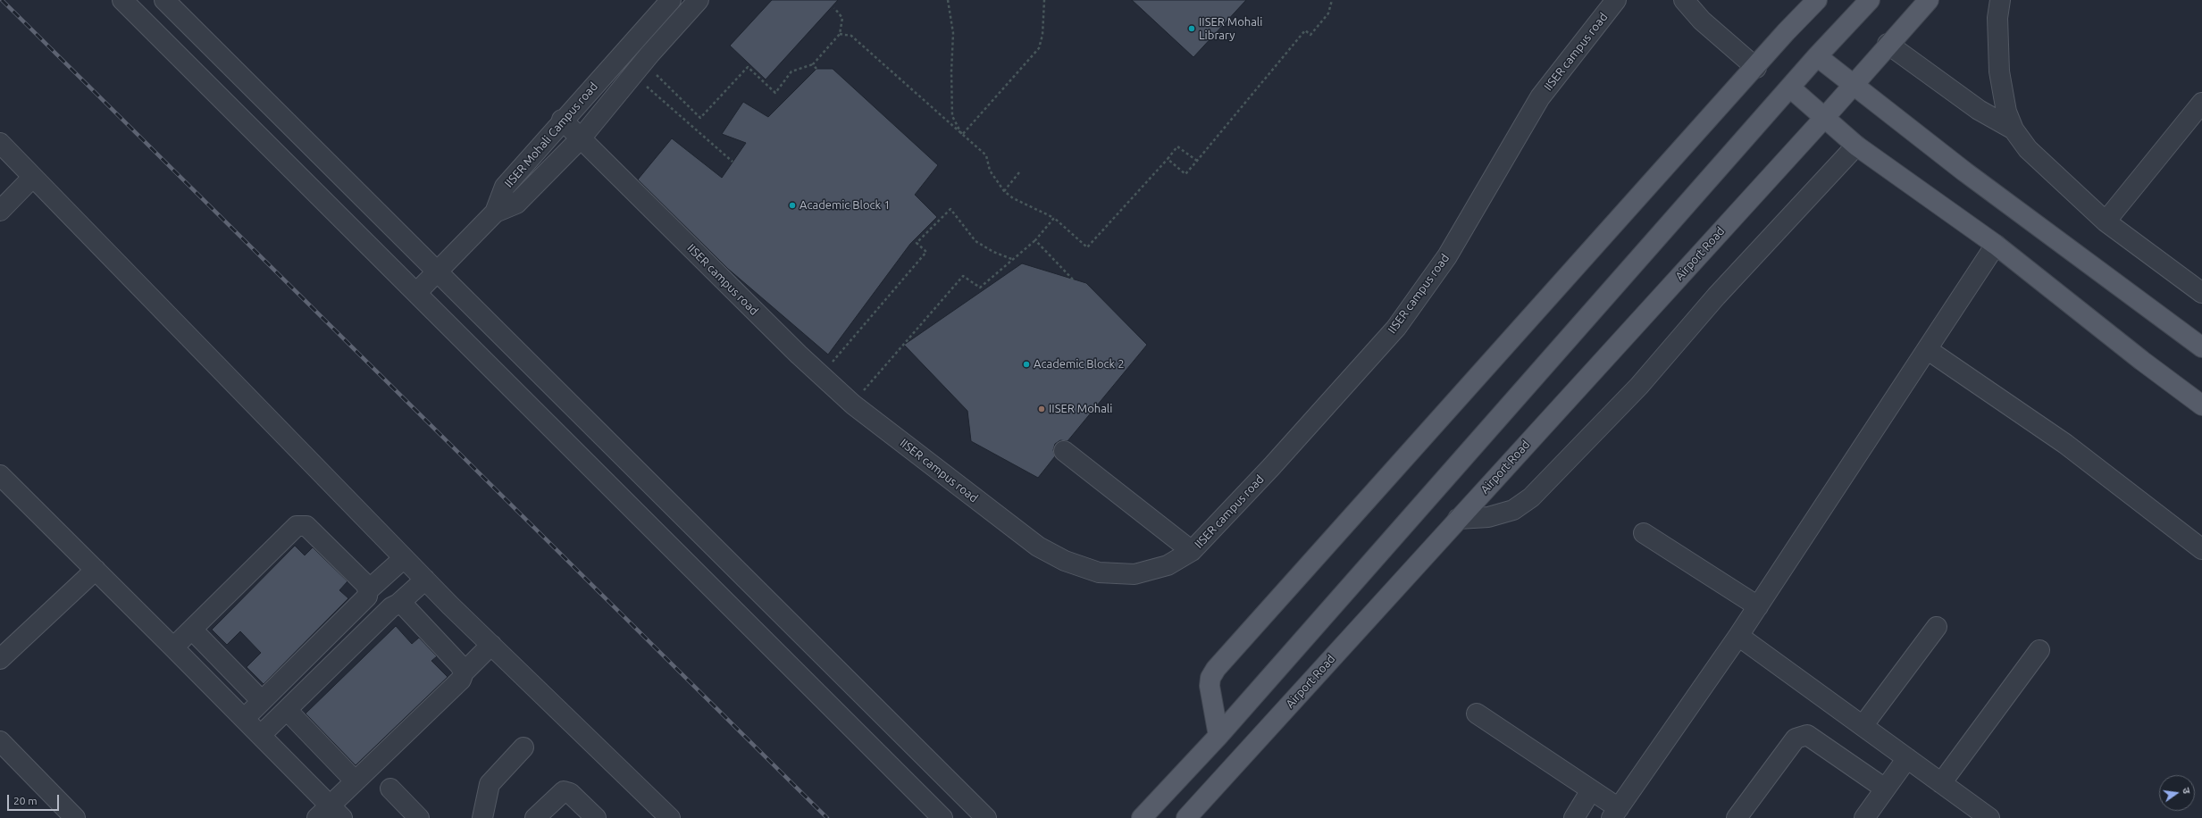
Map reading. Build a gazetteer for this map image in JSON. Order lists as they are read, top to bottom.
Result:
{
  "streets": {
    "main road": ["Airport Road"],
    "street": ["IISER campus road", "IISER Mohali Campus road"]
  },
  "crossings": [
    ["IISER campus road", "IISER Mohali Campus road"]
  ],
  "places": [
    "IISER Mohali Library",
    "Academic Block 1",
    "Academic Block 2",
    "IISER Mohali"
  ],
  "scale_bar": "20 m",
  "north": "right"
}
